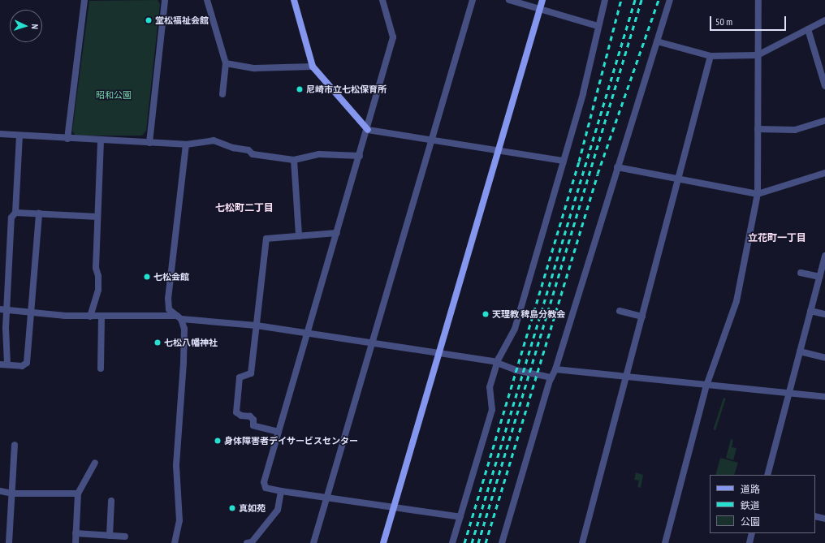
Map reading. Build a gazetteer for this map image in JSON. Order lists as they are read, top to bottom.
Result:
{
  "districts": ["七松町二丁目", "立花町一丁目"],
  "parks": ["昭和公園"],
  "places": [
    "堂松福祉会館",
    "尼崎市立七松保育所",
    "七松会館",
    "天理教 稗島分教会",
    "七松八幡神社",
    "身体障害者デイサービスセンター",
    "真如苑"
  ],
  "legend": ["道路", "鉄道", "公園"],
  "scale_bar": "50 m",
  "north": "right"
}
